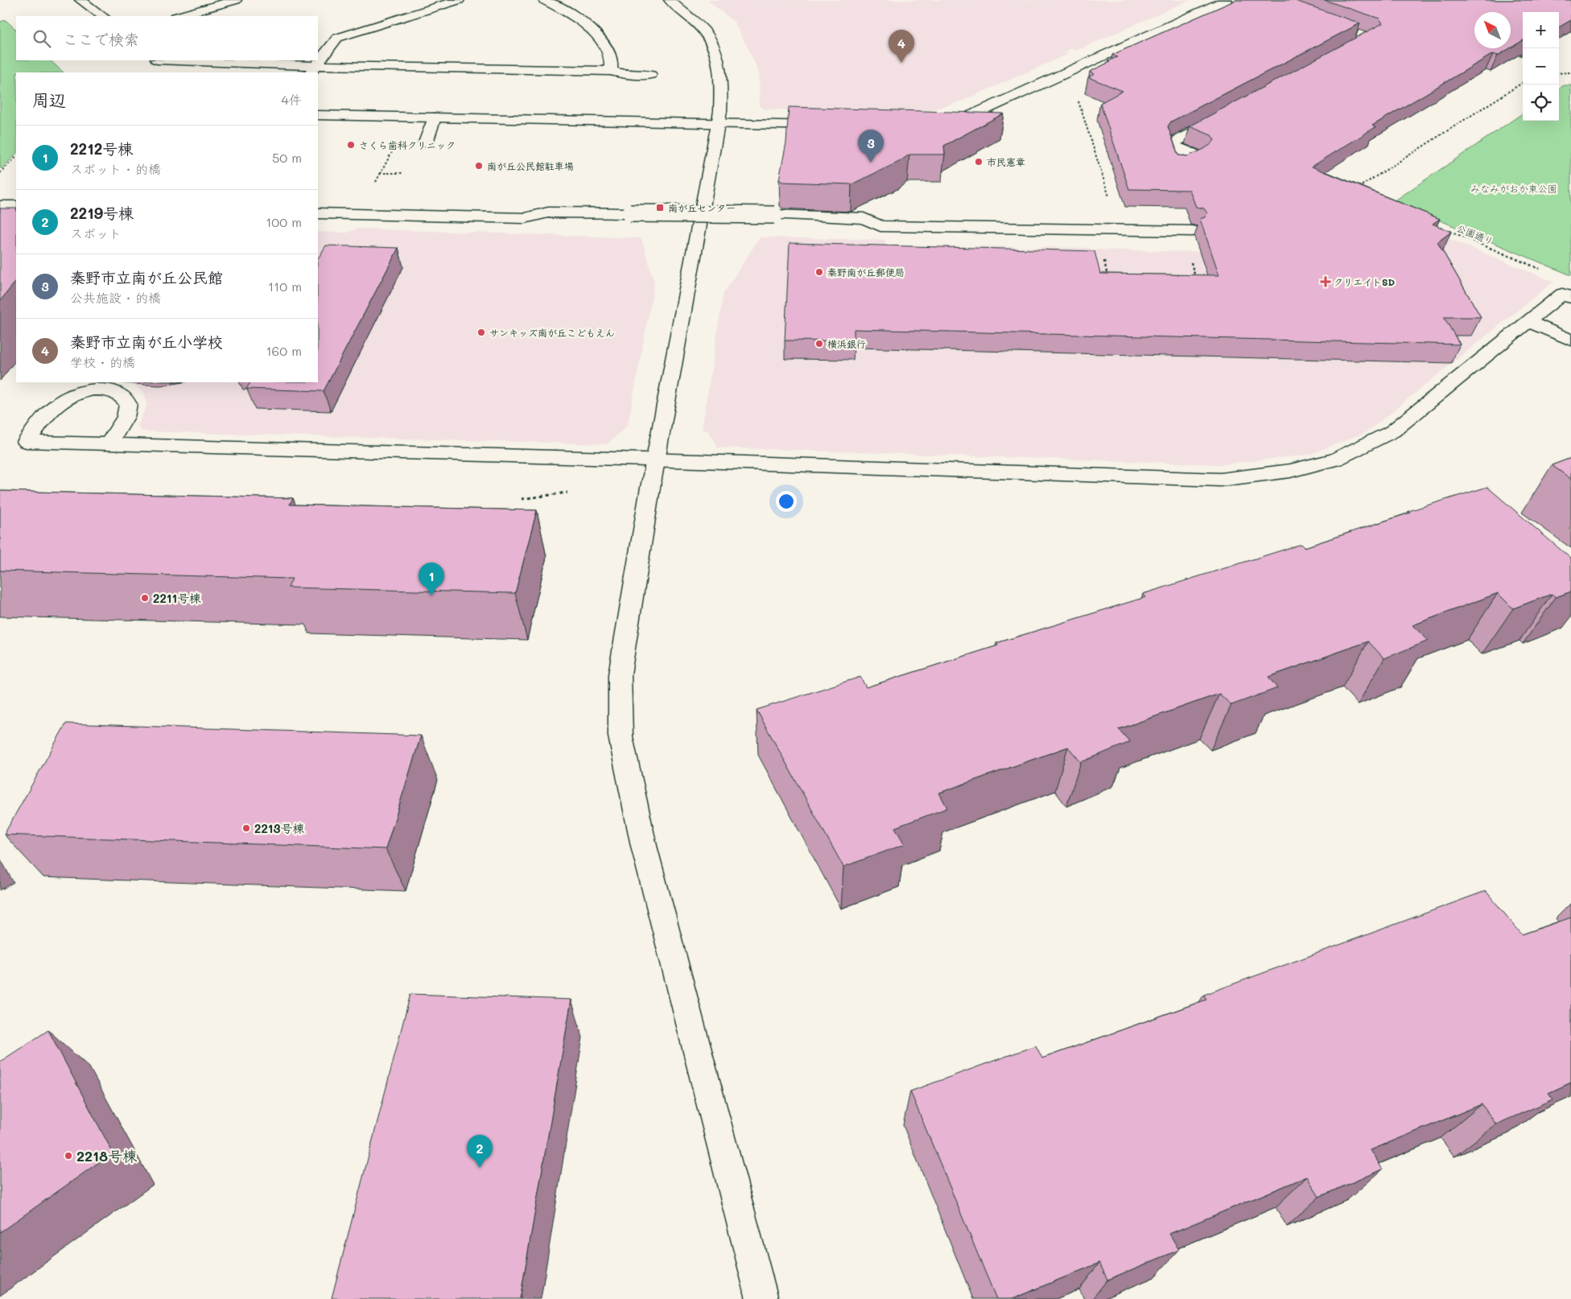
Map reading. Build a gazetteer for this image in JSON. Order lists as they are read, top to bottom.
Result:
{
  "streets": {
    "path": ["公園通り"]
  },
  "parks": ["みなみがおか東公園"],
  "places": {
    "other": [
      "さくら歯科クリニック",
      "市民憲章",
      "南が丘公民館駐車場",
      "秦野南が丘郵便局",
      "サンキッズ南が丘こどもえん",
      "横浜銀行",
      "2211号棟",
      "2213号棟",
      "2218号棟"
    ],
    "transit": ["南が丘センター"],
    "health": ["クリエイトSD"]
  },
  "north": "top left",
  "page": {
    "map_buttons": ["+", "−"],
    "search": "ここで検索",
    "pins": [
      "4",
      "3",
      "1",
      "2"
    ],
    "heading": ["周辺", "4件"],
    "list": [
      {
        "mark": "1",
        "name": "2212号棟",
        "note": "スポット · 的橋",
        "value": "50 m"
      },
      {
        "mark": "2",
        "name": "2219号棟",
        "note": "スポット",
        "value": "100 m"
      },
      {
        "mark": "3",
        "name": "秦野市立南が丘公民館",
        "note": "公共施設 · 的橋",
        "value": "110 m"
      },
      {
        "mark": "4",
        "name": "秦野市立南が丘小学校",
        "note": "学校 · 的橋",
        "value": "160 m"
      }
    ]
  }
}
